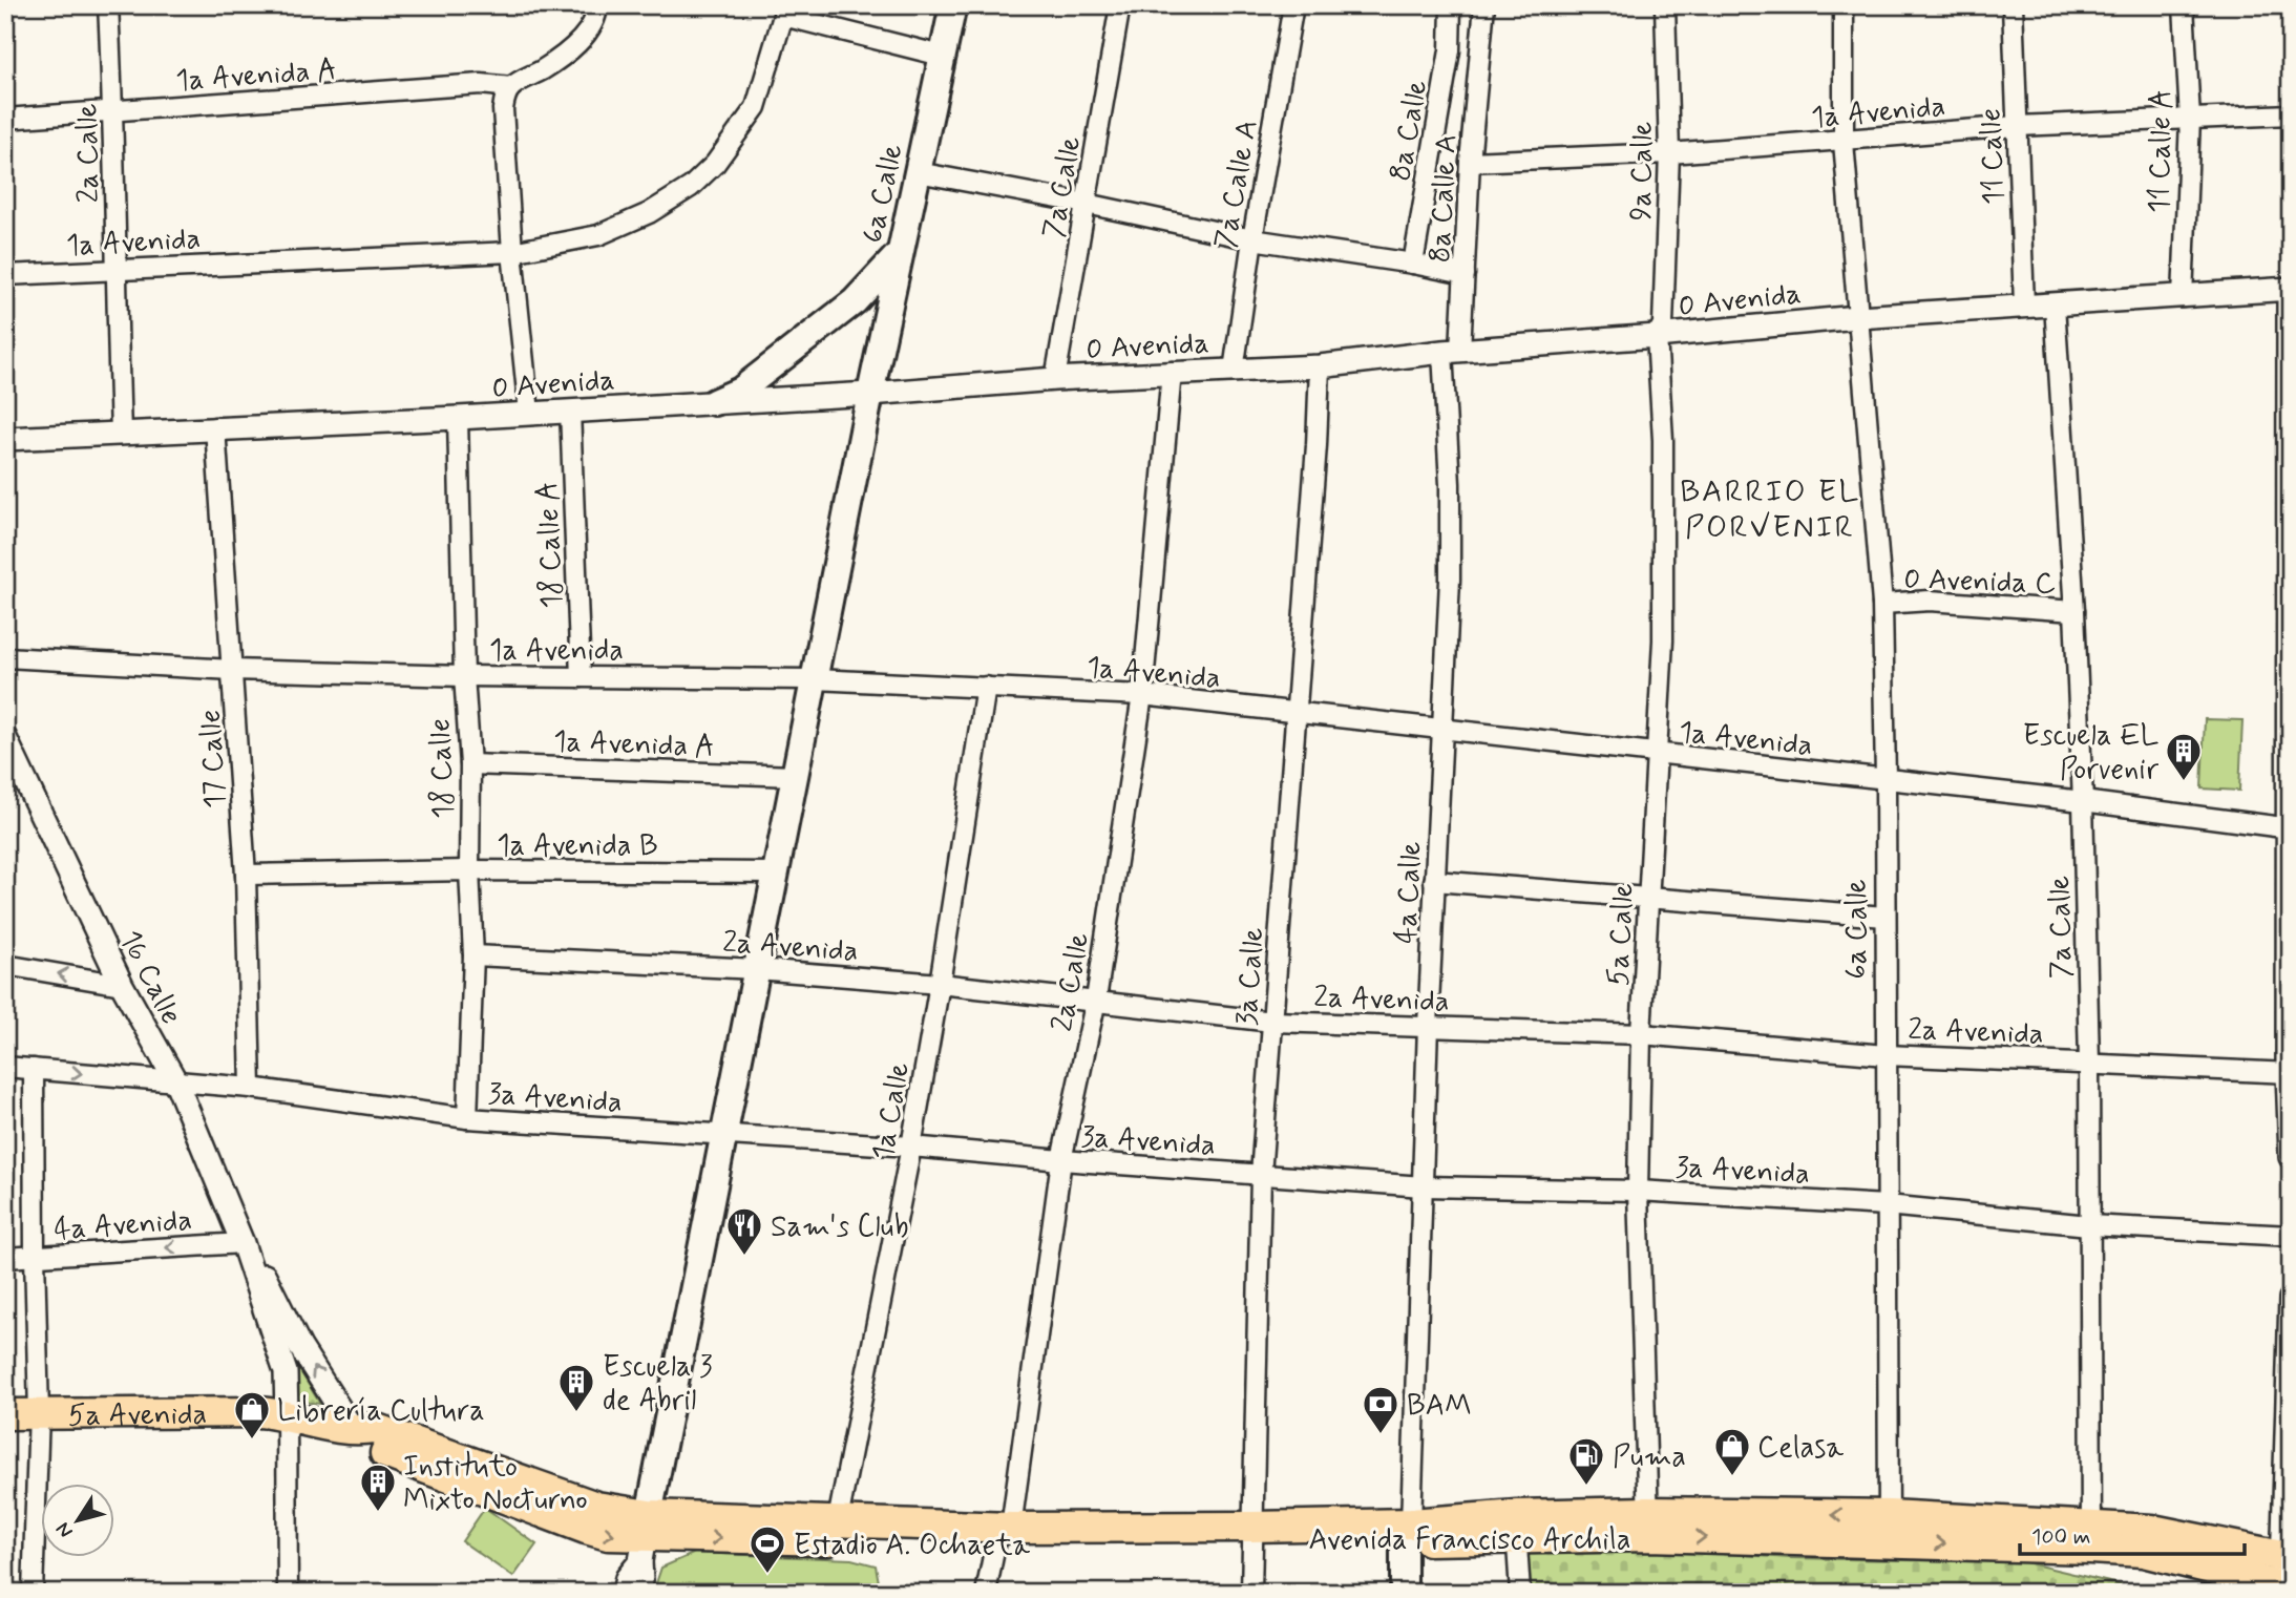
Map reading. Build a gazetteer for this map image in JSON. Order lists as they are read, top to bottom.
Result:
{
  "streets": {
    "main road": ["6a Calle", "5a Avenida", "Avenida Francisco Archila"],
    "street": [
      "1a Avenida A",
      "1a Avenida",
      "8a Calle",
      "11 Calle A",
      "2a Calle",
      "11 Calle",
      "9a Calle",
      "7a Calle A",
      "7a Calle",
      "8a Calle A",
      "0 Avenida",
      "18 Calle A",
      "0 Avenida C",
      "17 Calle",
      "18 Calle",
      "1a Avenida B",
      "4a Calle",
      "5a Calle",
      "2a Avenida",
      "16 Calle",
      "3a Calle",
      "3a Avenida",
      "1a Calle",
      "4a Avenida"
    ]
  },
  "crossings": [
    ["1a Avenida A", "2a Calle"],
    ["1a Avenida A", "6a Calle"],
    ["1a Avenida A", "18 Calle"],
    ["1a Avenida", "11 Calle A"],
    ["1a Avenida", "2a Calle"],
    ["1a Avenida", "11 Calle"],
    ["1a Avenida", "9a Calle"],
    ["1a Avenida", "7a Calle"],
    ["1a Avenida", "6a Calle"],
    ["1a Avenida", "8a Calle A"],
    ["1a Avenida", "18 Calle A"],
    ["1a Avenida", "17 Calle"],
    ["1a Avenida", "18 Calle"],
    ["1a Avenida", "4a Calle"],
    ["1a Avenida", "5a Calle"],
    ["1a Avenida", "3a Calle"],
    ["1a Avenida", "1a Calle"],
    ["11 Calle A", "0 Avenida"],
    ["2a Calle", "0 Avenida"],
    ["2a Calle", "2a Avenida"],
    ["2a Calle", "3a Avenida"],
    ["2a Calle", "Avenida Francisco Archila"],
    ["11 Calle", "0 Avenida"],
    ["9a Calle", "0 Avenida"],
    ["9a Calle", "5a Calle"],
    ["7a Calle A", "0 Avenida"],
    ["7a Calle", "0 Avenida"],
    ["7a Calle", "0 Avenida C"],
    ["7a Calle", "2a Avenida"],
    ["7a Calle", "3a Avenida"],
    ["7a Calle", "Avenida Francisco Archila"],
    ["6a Calle", "0 Avenida"],
    ["6a Calle", "0 Avenida C"],
    ["6a Calle", "1a Avenida B"],
    ["6a Calle", "2a Avenida"],
    ["6a Calle", "3a Avenida"],
    ["6a Calle", "5a Avenida"],
    ["6a Calle", "Avenida Francisco Archila"],
    ["8a Calle A", "0 Avenida"],
    ["8a Calle A", "4a Calle"],
    ["0 Avenida", "18 Calle A"],
    ["0 Avenida", "17 Calle"],
    ["0 Avenida", "18 Calle"],
    ["0 Avenida", "4a Calle"],
    ["0 Avenida", "5a Calle"],
    ["0 Avenida", "3a Calle"],
    ["17 Calle", "1a Avenida B"],
    ["17 Calle", "3a Avenida"],
    ["18 Calle", "1a Avenida B"],
    ["18 Calle", "2a Avenida"],
    ["18 Calle", "3a Avenida"],
    ["4a Calle", "2a Avenida"],
    ["4a Calle", "3a Avenida"],
    ["4a Calle", "Avenida Francisco Archila"],
    ["5a Calle", "2a Avenida"],
    ["5a Calle", "3a Avenida"],
    ["5a Calle", "Avenida Francisco Archila"],
    ["2a Avenida", "3a Calle"],
    ["2a Avenida", "1a Calle"],
    ["16 Calle", "3a Avenida"],
    ["16 Calle", "4a Avenida"],
    ["16 Calle", "5a Avenida"],
    ["3a Calle", "3a Avenida"],
    ["3a Calle", "Avenida Francisco Archila"],
    ["3a Avenida", "1a Calle"],
    ["1a Calle", "Avenida Francisco Archila"],
    ["5a Avenida", "Avenida Francisco Archila"]
  ],
  "one_way": ["4a Avenida"],
  "districts": ["BARRIO EL PORVENIR"],
  "places": {
    "building": ["Escuela EL Porvenir", "Escuela 3 de Abril", "Instituto Mixto Nocturno"],
    "restaurant": ["Sam's Club"],
    "bank": ["BAM"],
    "shop": ["Librería Cultura", "Celasa"],
    "fuel station": ["Puma"],
    "sports": ["Estadio A. Ochaeta"]
  },
  "scale_bar": "100 m",
  "north": "bottom left"
}
